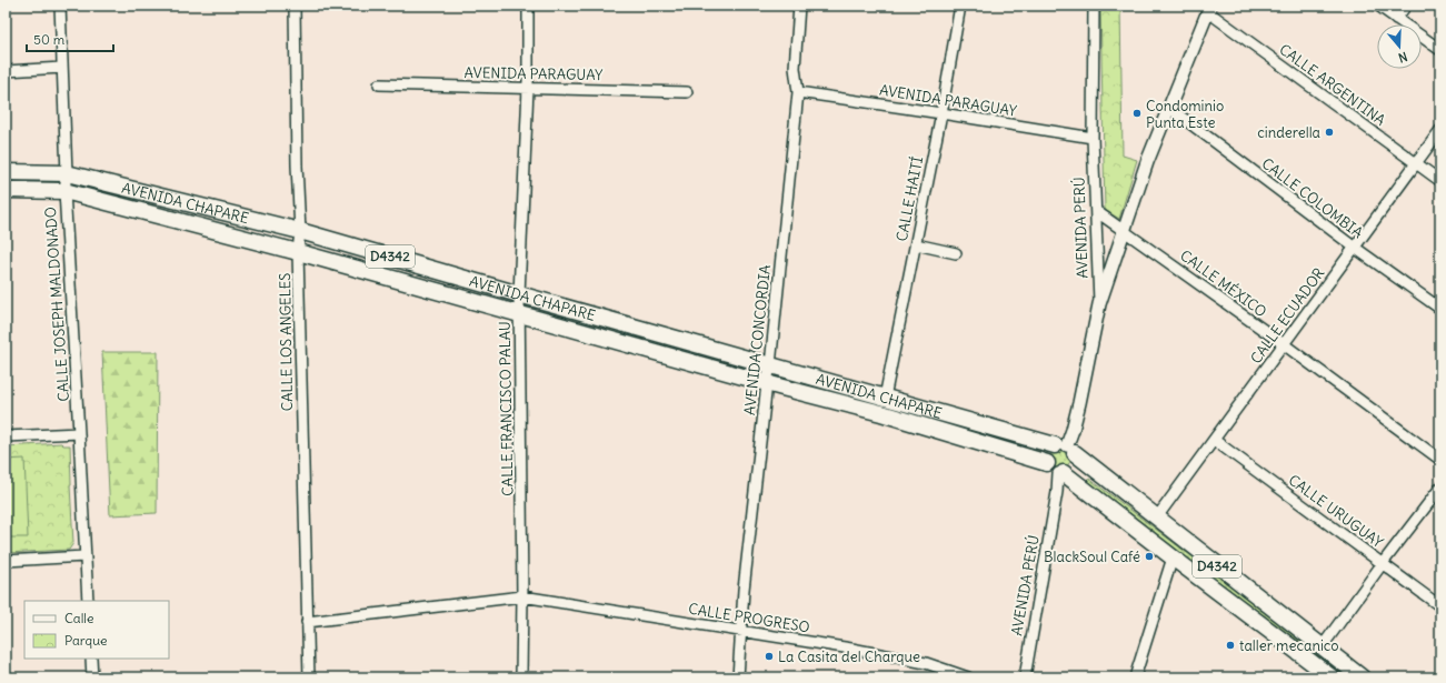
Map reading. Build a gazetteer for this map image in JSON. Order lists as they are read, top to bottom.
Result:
{
  "streets": {
    "main road": ["AVENIDA CHAPARE", "D4342"],
    "street": [
      "AVENIDA PARAGUAY",
      "CALLE ARGENTINA",
      "CALLE COLOMBIA",
      "CALLE HAITÍ",
      "AVENIDA PERÚ",
      "CALLE MÉXICO",
      "CALLE JOSEPH MALDONADO",
      "CALLE ECUADOR",
      "AVENIDA CONCORDIA",
      "CALLE LOS ANGELES",
      "CALLE FRANCISCO PALAU",
      "CALLE URUGUAY",
      "CALLE PROGRESO"
    ]
  },
  "crossings": [
    ["AVENIDA PARAGUAY", "CALLE HAITÍ"],
    ["AVENIDA PARAGUAY", "AVENIDA PERÚ"],
    ["AVENIDA PARAGUAY", "AVENIDA CONCORDIA"],
    ["AVENIDA PARAGUAY", "CALLE FRANCISCO PALAU"],
    ["CALLE ARGENTINA", "CALLE ECUADOR"],
    ["CALLE COLOMBIA", "CALLE ECUADOR"],
    ["CALLE HAITÍ", "AVENIDA CHAPARE"],
    ["AVENIDA CHAPARE", "AVENIDA PERÚ"],
    ["AVENIDA CHAPARE", "CALLE JOSEPH MALDONADO"],
    ["AVENIDA CHAPARE", "CALLE ECUADOR"],
    ["AVENIDA CHAPARE", "AVENIDA CONCORDIA"],
    ["AVENIDA CHAPARE", "CALLE LOS ANGELES"],
    ["AVENIDA CHAPARE", "CALLE FRANCISCO PALAU"],
    ["AVENIDA PERÚ", "CALLE MÉXICO"],
    ["CALLE MÉXICO", "CALLE ECUADOR"],
    ["CALLE ECUADOR", "CALLE URUGUAY"],
    ["AVENIDA CONCORDIA", "CALLE PROGRESO"],
    ["CALLE LOS ANGELES", "CALLE PROGRESO"],
    ["CALLE FRANCISCO PALAU", "CALLE PROGRESO"]
  ],
  "places": [
    "Condominio Punta Este",
    "cinderella",
    "BlackSoul Café",
    "taller mecanico",
    "La Casita del Charque"
  ],
  "legend": ["Calle", "Parque"],
  "scale_bar": "50 m",
  "north": "bottom"
}
